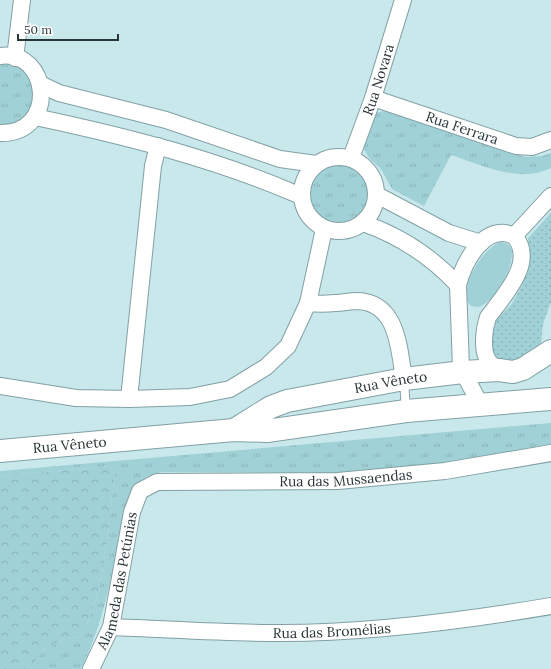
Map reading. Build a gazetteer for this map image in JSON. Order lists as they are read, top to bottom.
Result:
{
  "streets": {
    "street": [
      "Rua Novara",
      "Rua Ferrara",
      "Rua Vêneto",
      "Rua das Mussaendas",
      "Alameda das Petúnias",
      "Rua das Bromélias"
    ]
  },
  "crossings": [
    ["Rua Novara", "Rua Ferrara"],
    ["Rua das Mussaendas", "Alameda das Petúnias"],
    ["Alameda das Petúnias", "Rua das Bromélias"]
  ],
  "scale_bar": "50 m"
}
